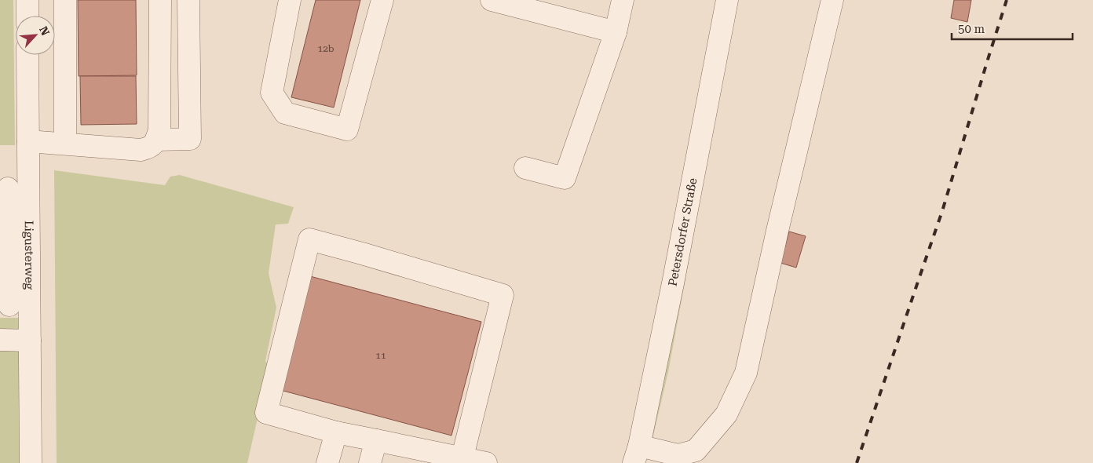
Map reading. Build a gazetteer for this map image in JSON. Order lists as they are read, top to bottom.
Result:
{
  "streets": {
    "street": ["Petersdorfer Straße", "Ligusterweg"]
  },
  "house_numbers": ["12b", "11"],
  "scale_bar": "50 m",
  "north": "top right"
}
